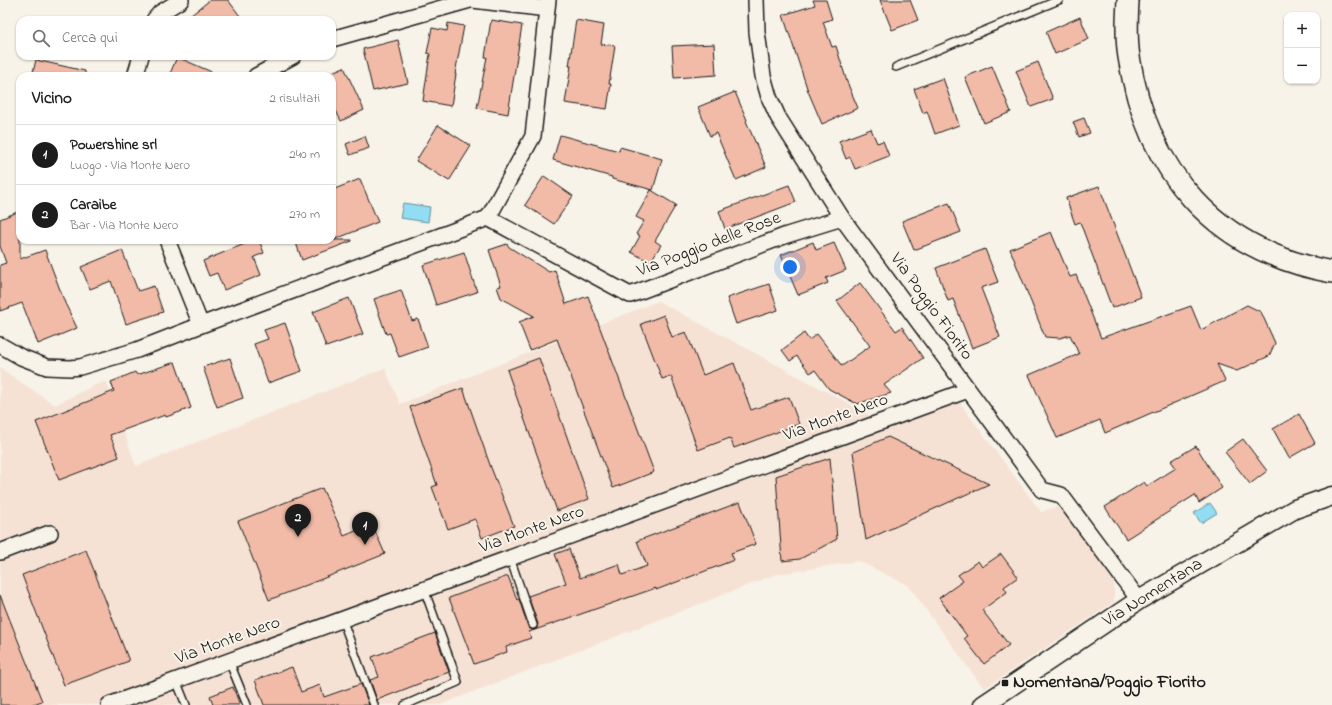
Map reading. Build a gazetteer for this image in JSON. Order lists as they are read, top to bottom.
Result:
{
  "streets": {
    "street": [
      "Via Poggio delle Rose",
      "Via Poggio Fiorito",
      "Via Monte Nero",
      "Via Nomentana"
    ]
  },
  "crossings": [
    ["Via Poggio delle Rose", "Via Poggio Fiorito"],
    ["Via Poggio Fiorito", "Via Monte Nero"],
    ["Via Poggio Fiorito", "Via Nomentana"]
  ],
  "places": {
    "transit": ["Nomentana/Poggio Fiorito"]
  },
  "page": {
    "map_buttons": ["+", "−"],
    "search": "Cerca qui",
    "heading": ["Vicino", "2 risultati"],
    "list": [
      {
        "mark": "1",
        "name": "Powershine srl",
        "note": "Luogo · Via Monte Nero",
        "value": "240 m"
      },
      {
        "mark": "2",
        "name": "Caraibe",
        "note": "Bar · Via Monte Nero",
        "value": "270 m"
      }
    ],
    "pins": ["2", "1"]
  }
}
